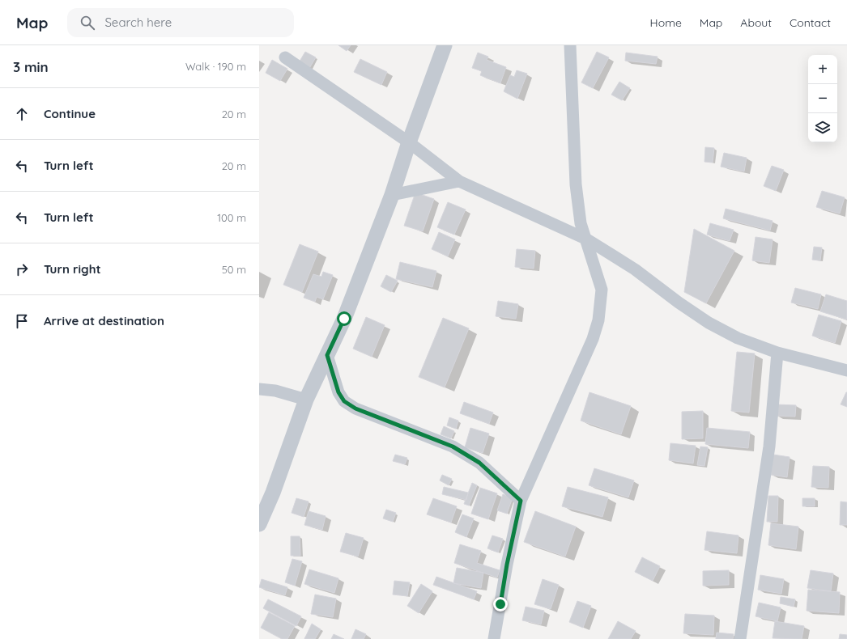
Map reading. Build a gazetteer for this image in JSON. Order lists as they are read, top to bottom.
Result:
{
  "page": {
    "header": "Map",
    "search": "Search here",
    "nav": [
      "Home",
      "Map",
      "About",
      "Contact"
    ],
    "heading": ["3 min", "Walk · 190 m"],
    "map_buttons": ["+", "−"],
    "list": [
      ["Continue", "20 m"],
      ["Turn left", "20 m"],
      ["Turn left", "100 m"],
      ["Turn right", "50 m"],
      "Arrive at destination"
    ]
  }
}
